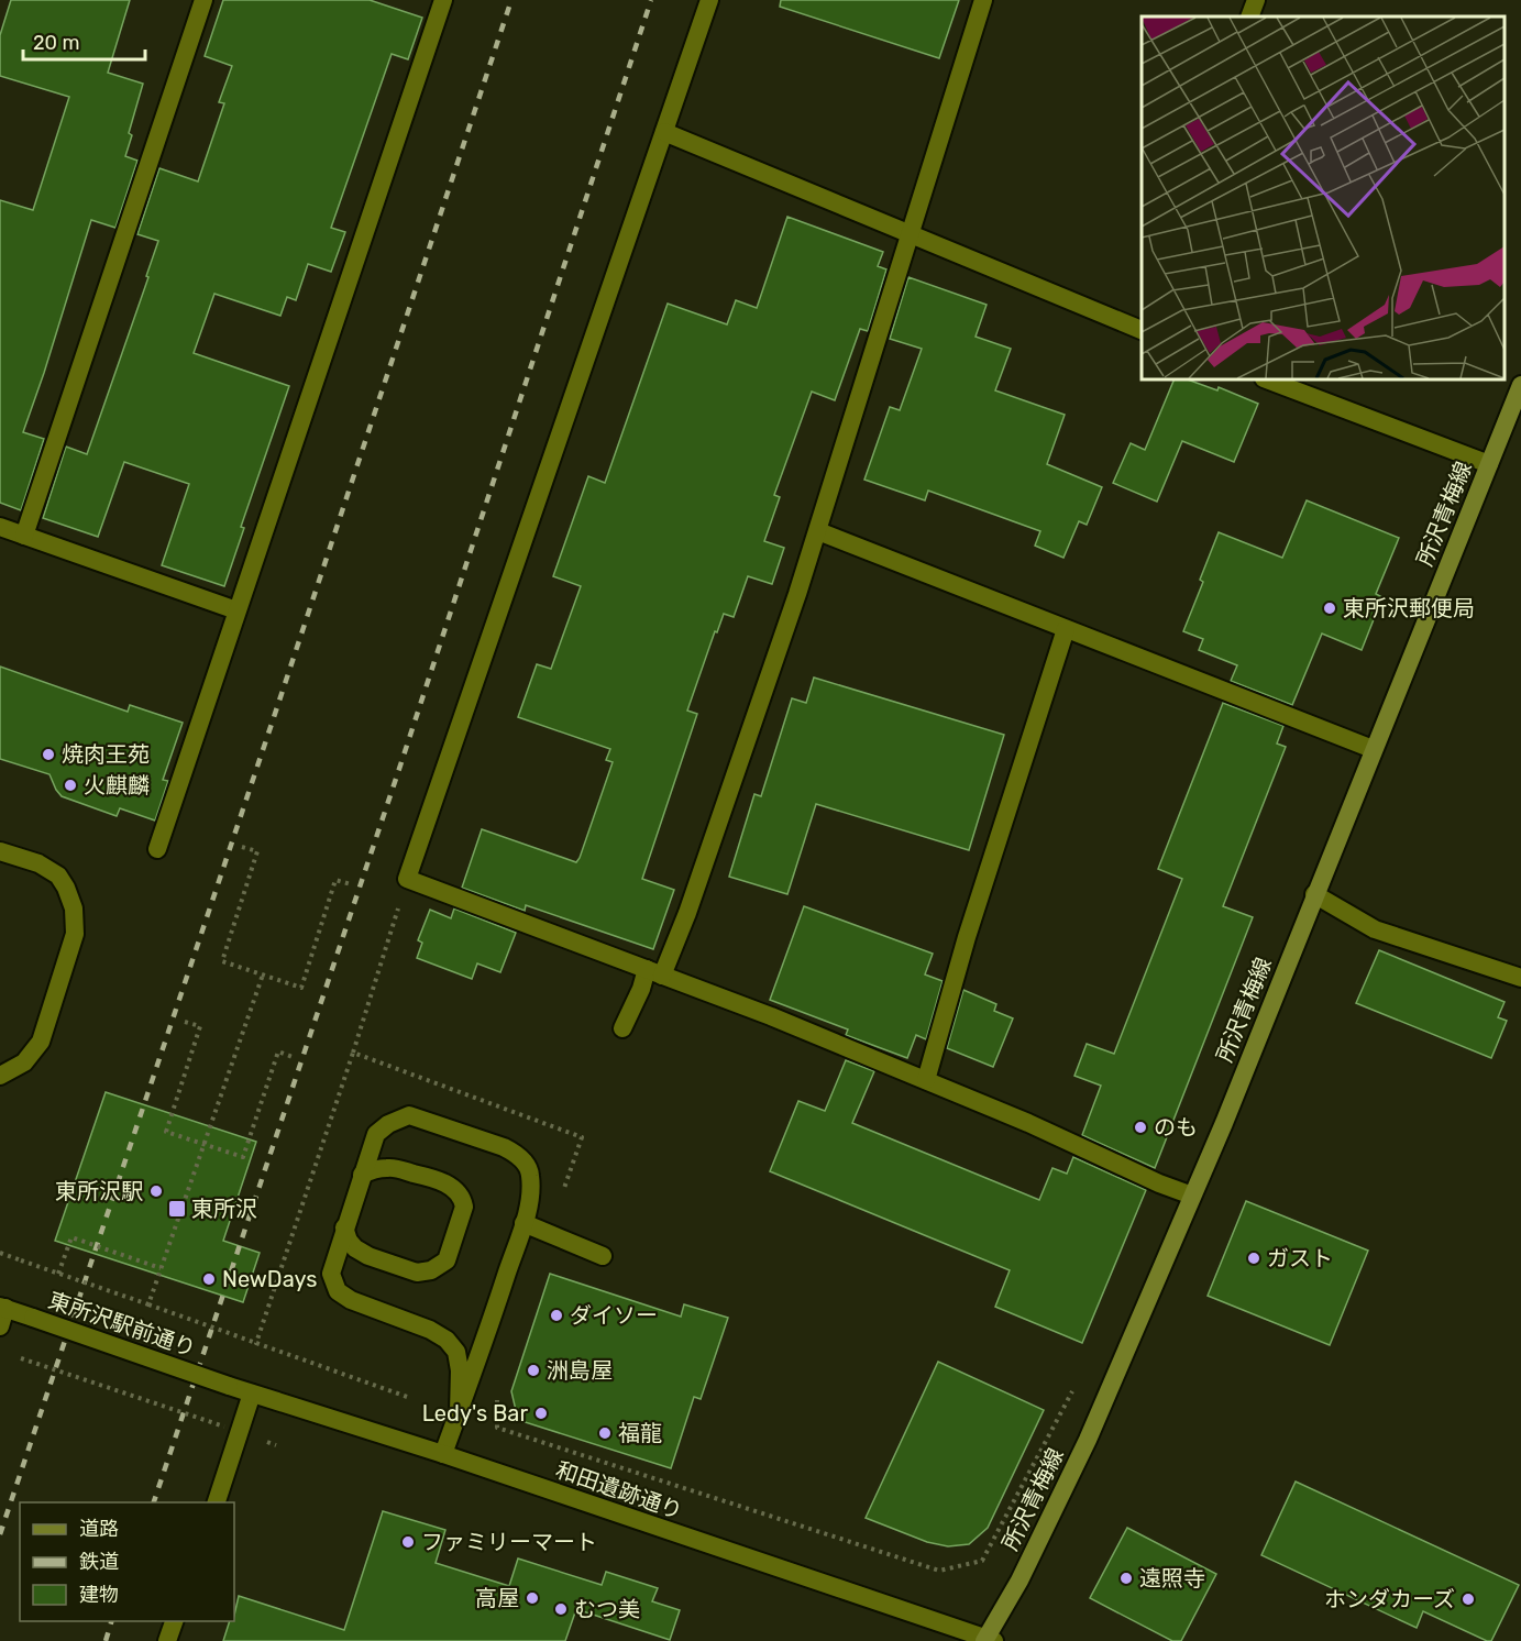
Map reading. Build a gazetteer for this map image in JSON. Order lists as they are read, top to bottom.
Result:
{
  "streets": {
    "main road": ["所沢青梅線"],
    "street": ["東所沢駅前通り", "和田遺跡通り"]
  },
  "crossings": [
    ["所沢青梅線", "和田遺跡通り"],
    ["東所沢駅前通り", "和田遺跡通り"]
  ],
  "places": {
    "other": [
      "東所沢郵便局",
      "焼肉王苑",
      "火麒麟",
      "のも",
      "東所沢駅",
      "ガスト",
      "NewDays",
      "ダイソー",
      "洲島屋",
      "Ledy's Bar",
      "福龍",
      "ファミリーマート",
      "遠照寺",
      "高屋",
      "ホンダカーズ",
      "むつ美"
    ],
    "transit": ["東所沢"]
  },
  "legend": ["道路", "鉄道", "建物"],
  "scale_bar": "20 m"
}
